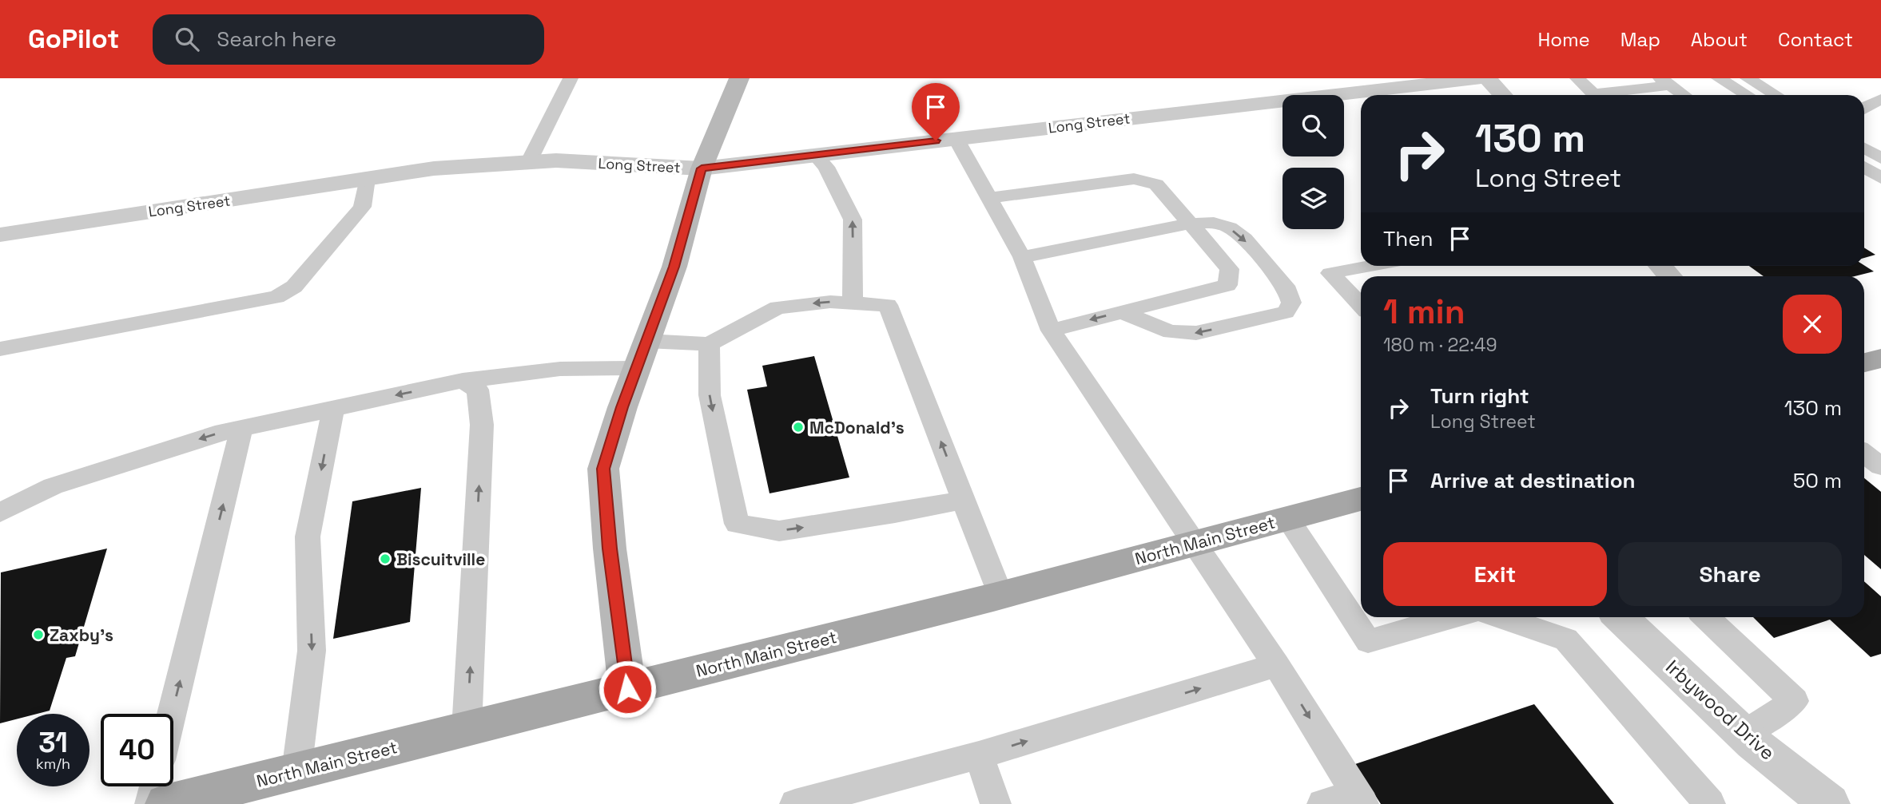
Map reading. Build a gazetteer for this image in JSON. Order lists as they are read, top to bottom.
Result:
{
  "streets": {
    "main road": ["North Main Street"],
    "street": ["Long Street", "Irbywood Drive"]
  },
  "places": ["McDonald's", "Biscuitville", "Zaxby's"],
  "page": {
    "header": "GoPilot",
    "search": "Search here",
    "nav": [
      "Home",
      "Map",
      "About",
      "Contact"
    ],
    "turn": ["130 m", "Long Street"],
    "then": "Then",
    "heading": ["1 min", "180 m · 22:49"],
    "list": [
      {
        "name": "Turn right",
        "note": "Long Street",
        "value": "130 m"
      },
      {
        "name": "Arrive at destination",
        "value": "50 m"
      }
    ],
    "buttons": ["Exit", "Share"],
    "speed": "31 km/h",
    "limit": "40"
  }
}
